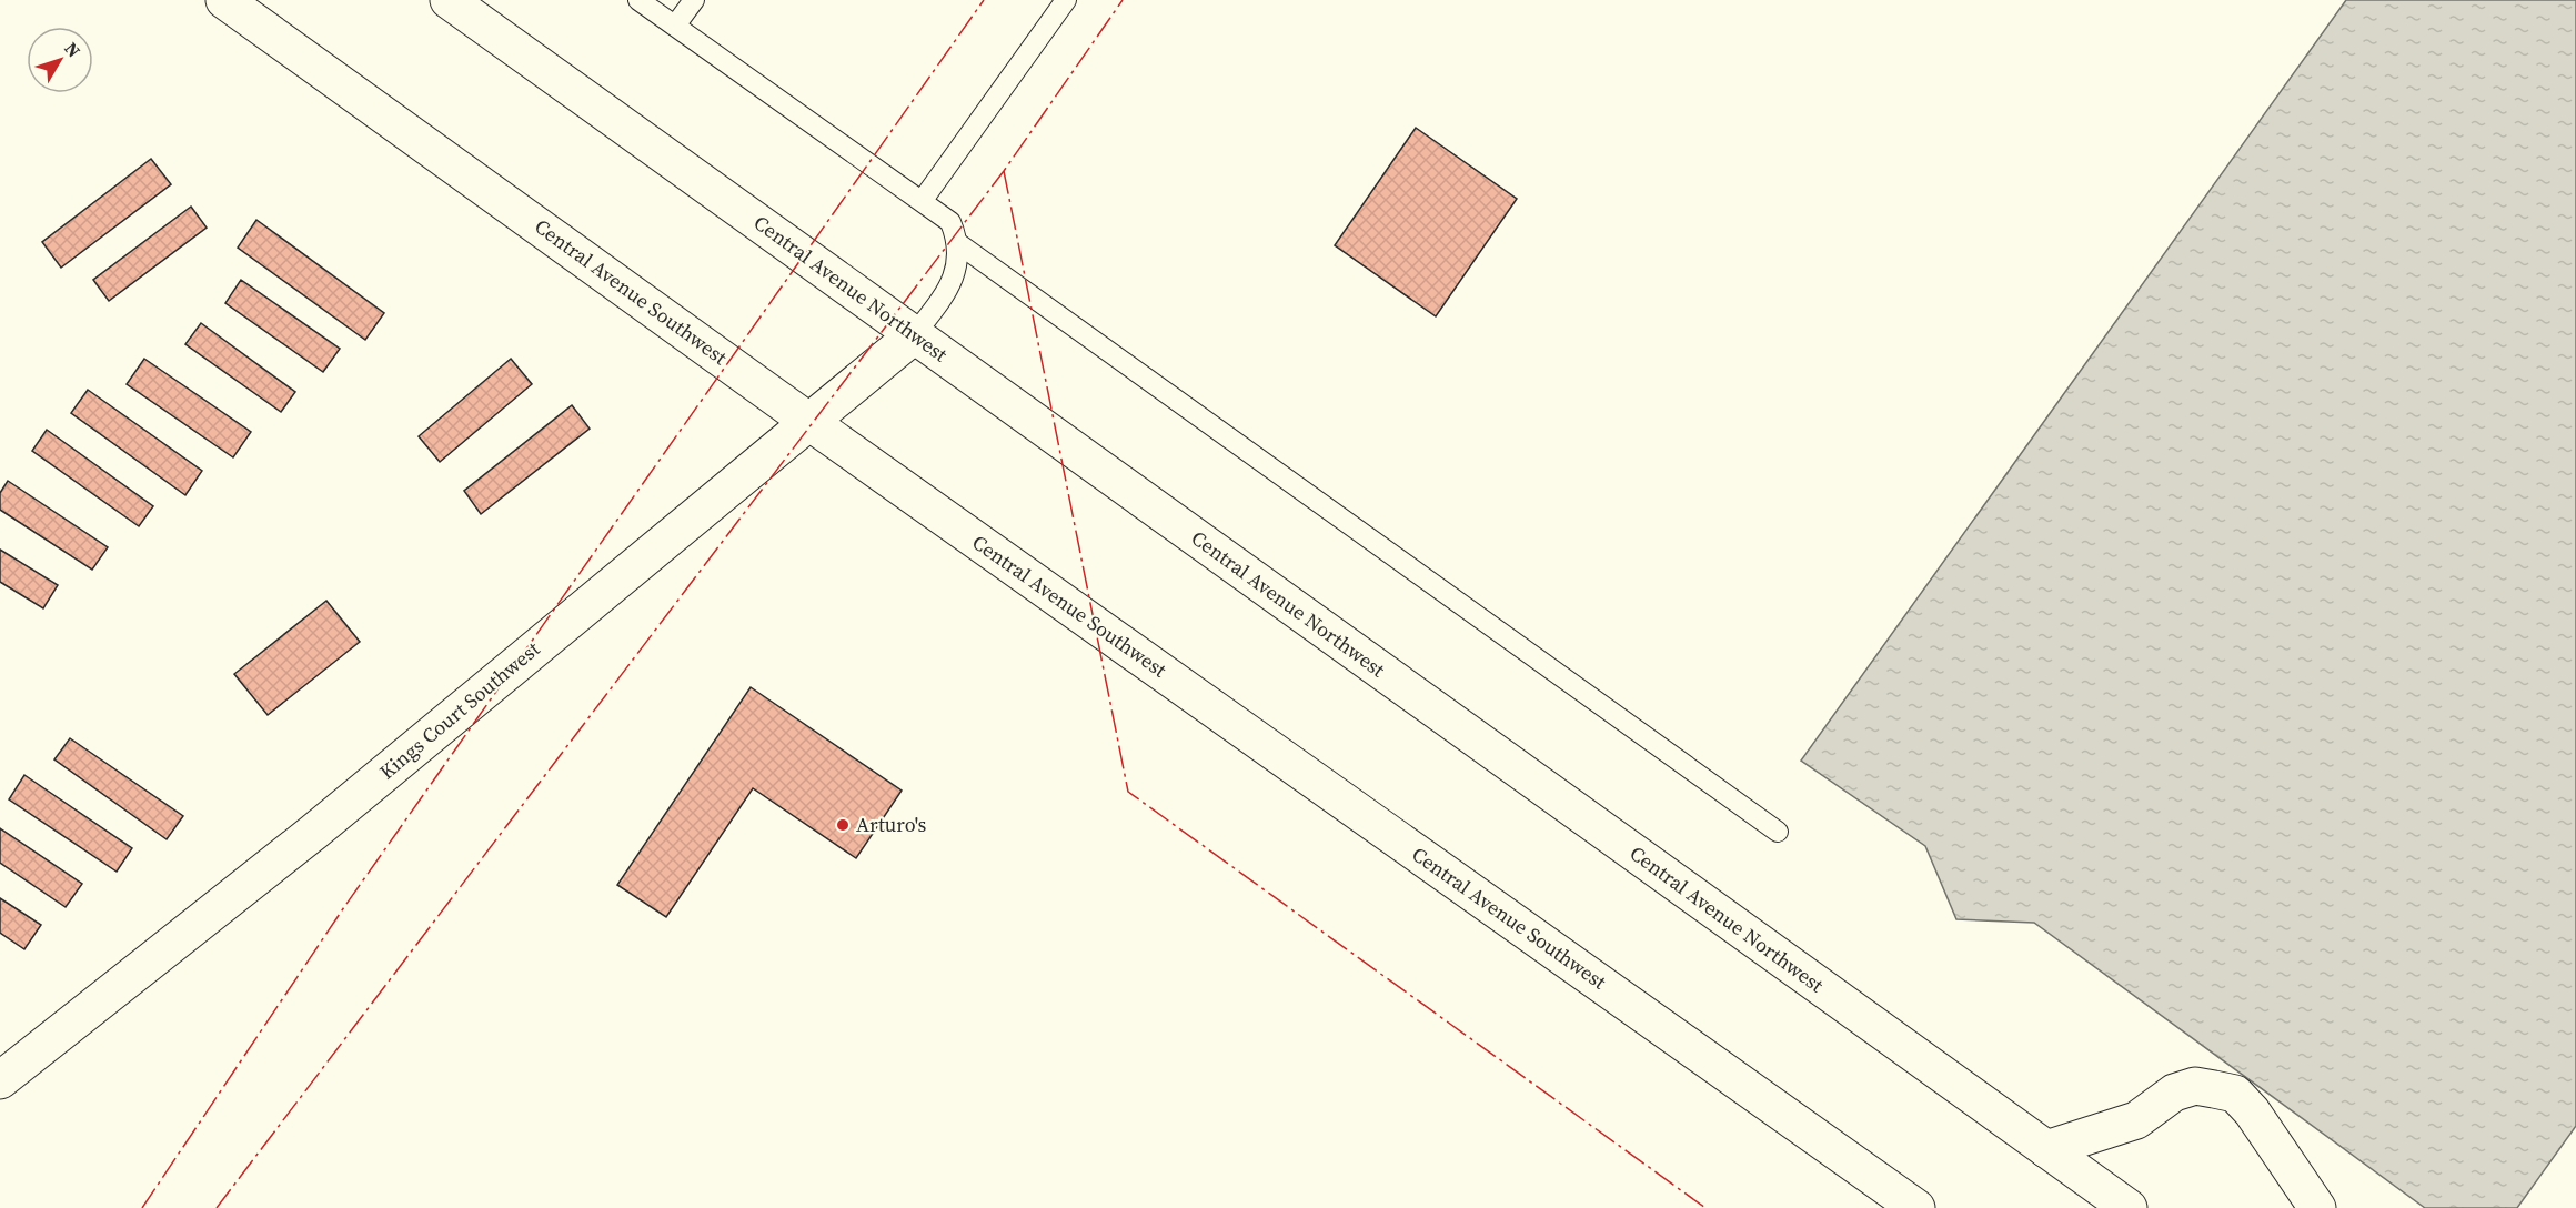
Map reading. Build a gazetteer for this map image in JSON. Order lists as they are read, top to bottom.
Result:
{
  "streets": {
    "main road": ["Central Avenue Northwest", "Central Avenue Southwest", "Kings Court Southwest"]
  },
  "crossings": [
    ["Central Avenue Northwest", "Kings Court Southwest"],
    ["Central Avenue Southwest", "Kings Court Southwest"]
  ],
  "places": ["Arturo's"],
  "north": "top right"
}
